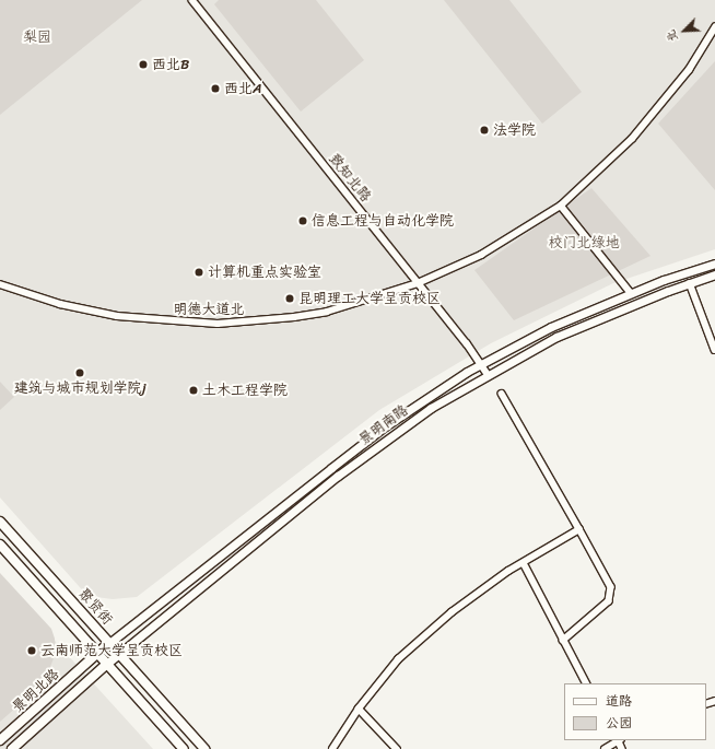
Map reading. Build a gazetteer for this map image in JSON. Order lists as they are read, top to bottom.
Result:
{
  "streets": {
    "main road": ["聚贤街", "景明北路"],
    "street": ["致知北路", "明德大道北", "景明南路"]
  },
  "crossings": [
    ["致知北路", "明德大道北"],
    ["致知北路", "景明南路"],
    ["景明南路", "聚贤街"],
    ["景明南路", "景明北路"],
    ["聚贤街", "景明北路"]
  ],
  "parks": ["梨园", "校门北绿地"],
  "places": [
    "西北B",
    "西北A",
    "法学院",
    "信息工程与自动化学院",
    "计算机重点实验室",
    "昆明理工大学呈贡校区",
    "建筑与城市规划学院j",
    "土木工程学院",
    "云南师范大学呈贡校区"
  ],
  "legend": ["道路", "公园"],
  "north": "bottom left"
}
